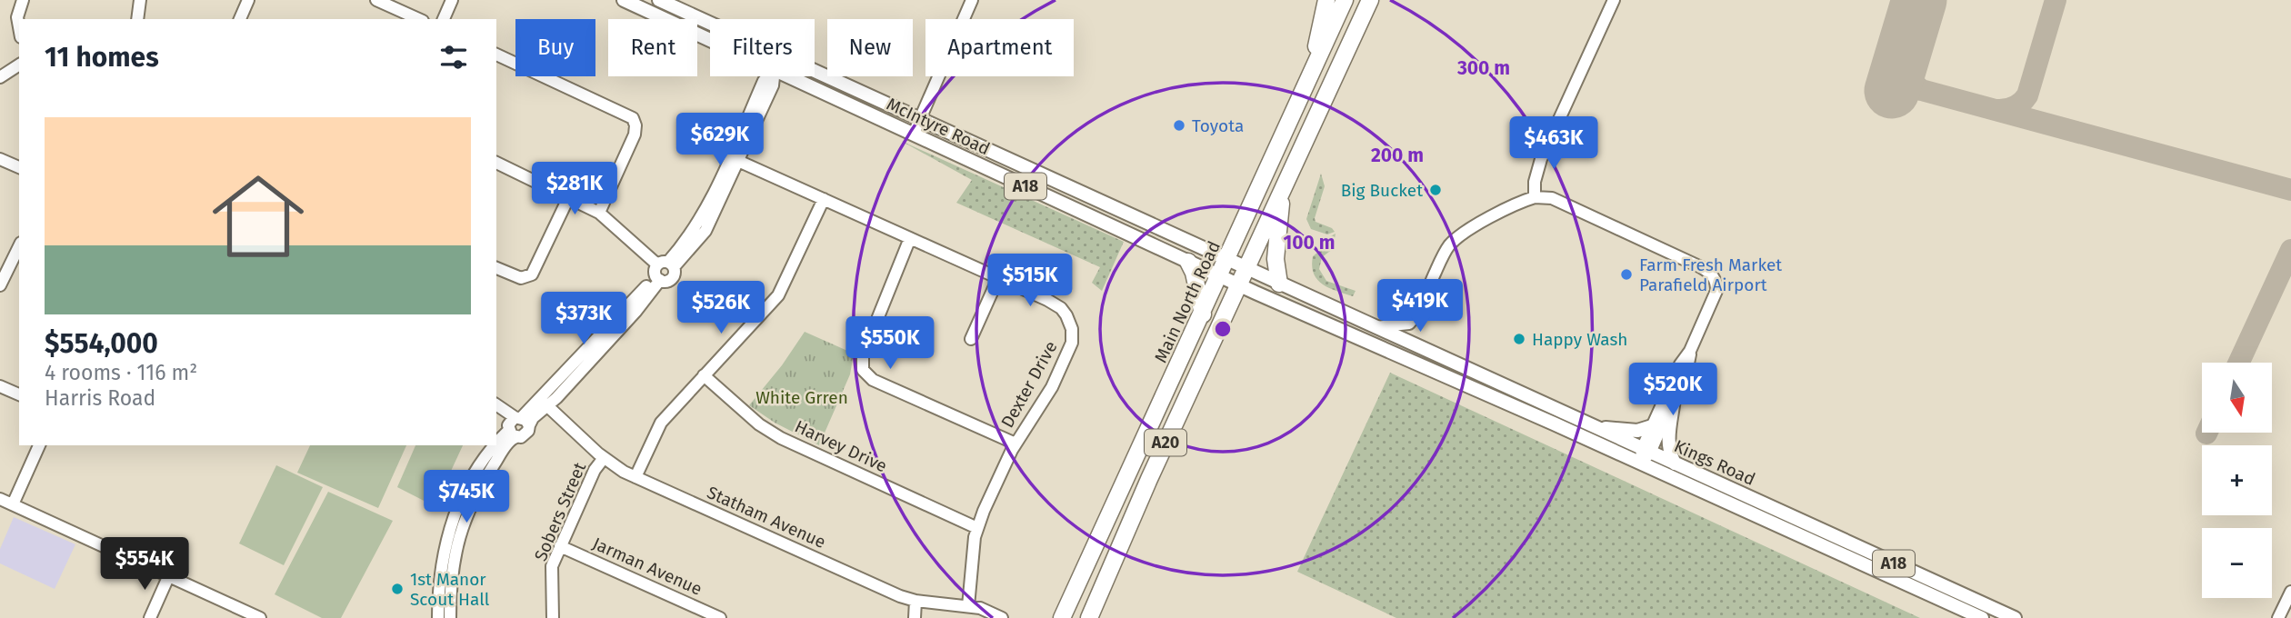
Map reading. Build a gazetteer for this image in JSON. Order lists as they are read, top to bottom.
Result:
{
  "streets": {
    "highway": ["Main North Road", "A20"],
    "main road": ["McIntyre Road", "A18", "Kings Road"],
    "street": [
      "Dexter Drive",
      "Harvey Drive",
      "Sobers Street",
      "Statham Avenue",
      "Jarman Avenue"
    ]
  },
  "crossings": [
    ["McIntyre Road", "Main North Road"],
    ["McIntyre Road", "A20"],
    ["McIntyre Road", "Kings Road"],
    ["Main North Road", "Kings Road"],
    ["Dexter Drive", "Harvey Drive"],
    ["Dexter Drive", "Statham Avenue"],
    ["A20", "Kings Road"],
    ["Sobers Street", "Statham Avenue"],
    ["Sobers Street", "Jarman Avenue"]
  ],
  "parks": ["White Grren"],
  "places": [
    "Toyota",
    "Big Bucket",
    "Farm Fresh Market Parafield Airport",
    "Happy Wash",
    "1st Manor Scout Hall"
  ],
  "north": "bottom",
  "page": {
    "chip": [
      "Buy",
      "Rent",
      "Filters",
      "New",
      "Apartment"
    ],
    "heading": "11 homes",
    "list": [
      {
        "name": "$554,000",
        "note": "4 rooms · 116 m² · Harris Road"
      }
    ],
    "price": [
      "$629K",
      "$463K",
      "$281K",
      "$515K",
      "$419K",
      "$526K",
      "$373K",
      "$550K",
      "$520K",
      "$745K",
      "$554K"
    ],
    "map_buttons": ["+", "−"]
  },
  "rings": ["300 m", "200 m", "100 m"]
}
